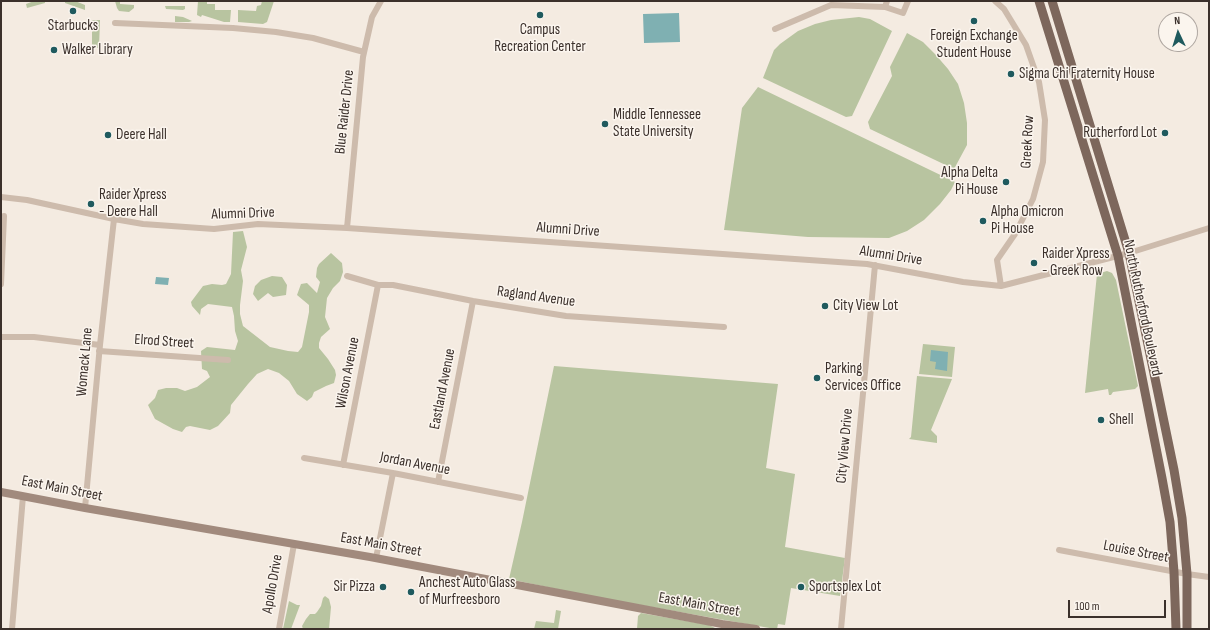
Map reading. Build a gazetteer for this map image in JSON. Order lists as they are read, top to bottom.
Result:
{
  "streets": {
    "main road": ["North Rutherford Boulevard"],
    "street": [
      "Blue Raider Drive",
      "Greek Row",
      "Alumni Drive",
      "Ragland Avenue",
      "Elrod Street",
      "Womack Lane",
      "Wilson Avenue",
      "Eastland Avenue",
      "City View Drive",
      "Jordan Avenue",
      "East Main Street",
      "Louise Street",
      "Apollo Drive"
    ]
  },
  "crossings": [
    ["Blue Raider Drive", "Alumni Drive"],
    ["Greek Row", "Alumni Drive"],
    ["Alumni Drive", "North Rutherford Boulevard"],
    ["Alumni Drive", "Womack Lane"],
    ["Alumni Drive", "City View Drive"],
    ["Ragland Avenue", "Wilson Avenue"],
    ["Ragland Avenue", "Eastland Avenue"],
    ["North Rutherford Boulevard", "Louise Street"],
    ["Elrod Street", "Womack Lane"],
    ["Womack Lane", "East Main Street"],
    ["Wilson Avenue", "Jordan Avenue"],
    ["Eastland Avenue", "Jordan Avenue"],
    ["East Main Street", "Apollo Drive"]
  ],
  "places": [
    "Starbucks",
    "Campus Recreation Center",
    "Foreign Exchange Student House",
    "Walker Library",
    "Sigma Chi Fraternity House",
    "Middle Tennessee State University",
    "Rutherford Lot",
    "Deere Hall",
    "Alpha Delta Pi House",
    "Raider Xpress - Deere Hall",
    "Alpha Omicron Pi House",
    "Raider Xpress - Greek Row",
    "City View Lot",
    "Parking Services Office",
    "Shell",
    "Sir Pizza",
    "Sportsplex Lot",
    "Anchest Auto Glass of Murfreesboro"
  ],
  "scale_bar": "100 m",
  "north": "top"
}
